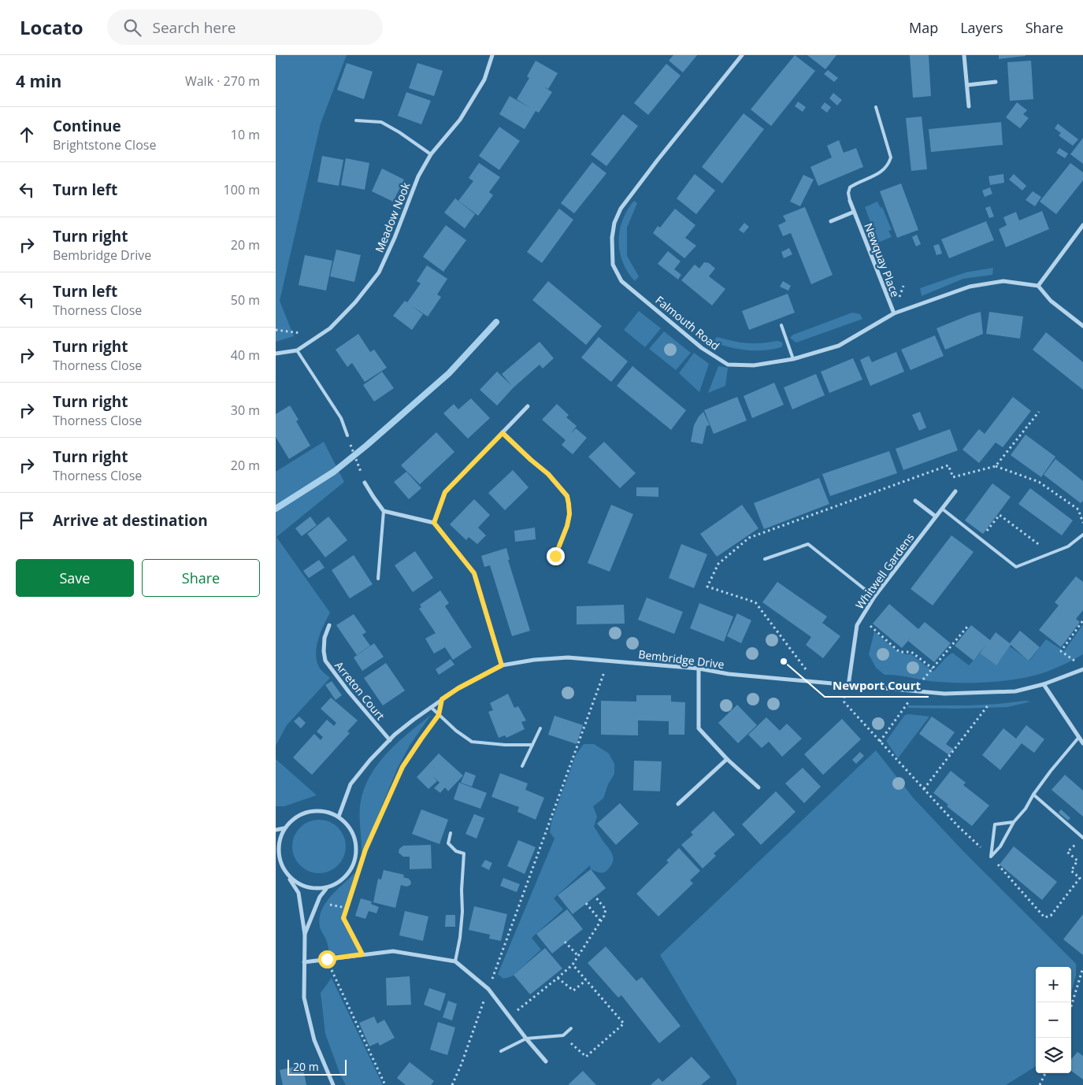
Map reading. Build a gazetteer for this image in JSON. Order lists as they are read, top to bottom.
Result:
{
  "streets": {
    "street": [
      "Meadow Nook",
      "Newquay Place",
      "Falmouth Road",
      "Whitwell Gardens",
      "Bembridge Drive",
      "Arreton Court"
    ]
  },
  "crossings": [
    ["Newquay Place", "Falmouth Road"],
    ["Whitwell Gardens", "Bembridge Drive"],
    ["Bembridge Drive", "Arreton Court"]
  ],
  "places": ["Newport Court"],
  "scale_bar": "20 m",
  "page": {
    "header": "Locato",
    "search": "Search here",
    "nav": ["Map", "Layers", "Share"],
    "heading": ["4 min", "Walk · 270 m"],
    "list": [
      ["Continue", "Brightstone Close", "10 m"],
      ["Turn left", "100 m"],
      ["Turn right", "Bembridge Drive", "20 m"],
      ["Turn left", "Thorness Close", "50 m"],
      ["Turn right", "Thorness Close", "40 m"],
      ["Turn right", "Thorness Close", "30 m"],
      ["Turn right", "Thorness Close", "20 m"],
      "Arrive at destination"
    ],
    "buttons": ["Save", "Share"],
    "map_buttons": ["+", "−"],
    "scale": "20 m"
  }
}
